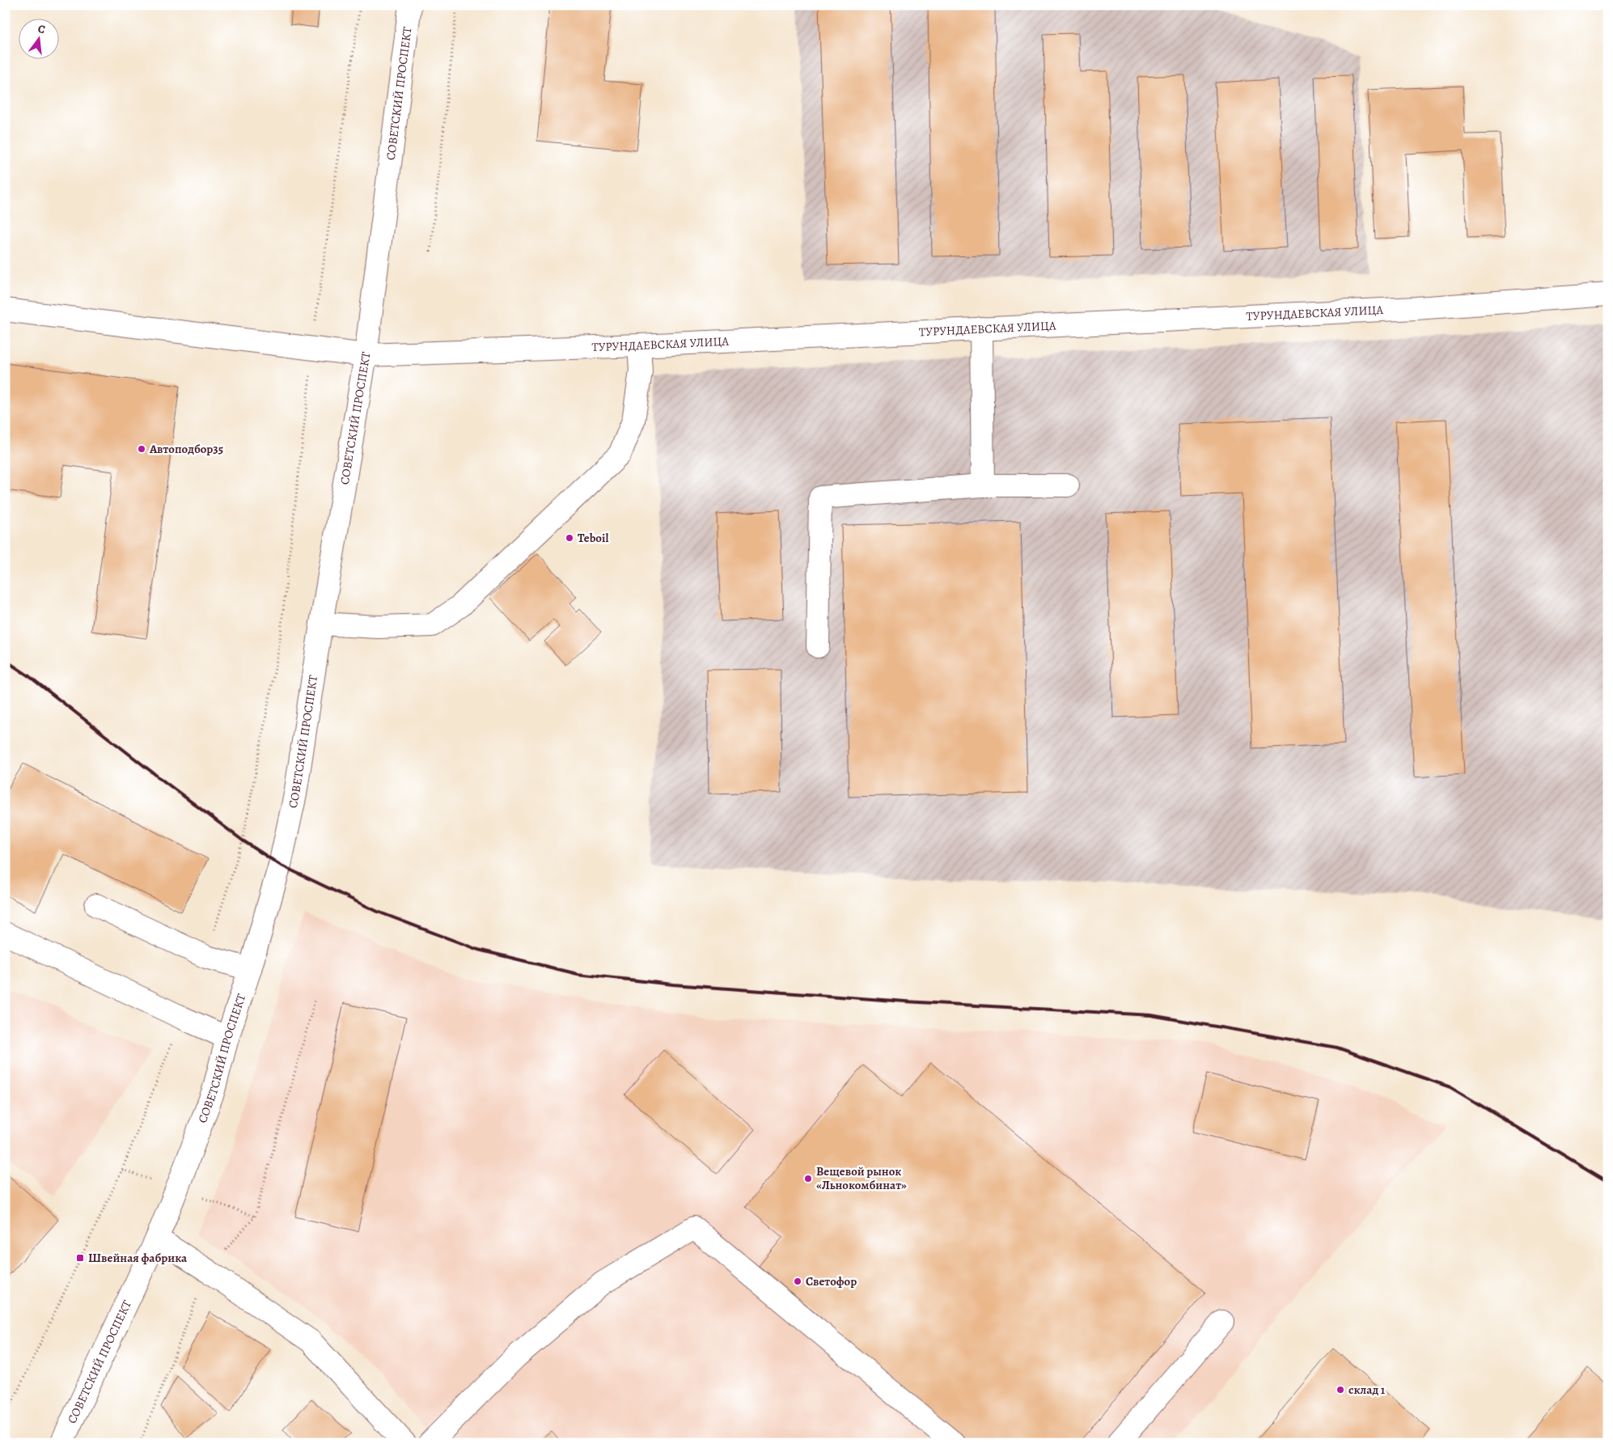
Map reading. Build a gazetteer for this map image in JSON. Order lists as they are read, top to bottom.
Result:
{
  "streets": {
    "street": ["СОВЕТСКИЙ ПРОСПЕКТ", "ТУРУНДАЕВСКАЯ УЛИЦА"]
  },
  "crossings": [
    ["СОВЕТСКИЙ ПРОСПЕКТ", "ТУРУНДАЕВСКАЯ УЛИЦА"]
  ],
  "places": {
    "other": [
      "Автоподбор35",
      "Teboil",
      "Вещевой рынок «Льнокомбинат»",
      "Светофор",
      "склад 1"
    ],
    "transit": ["Швейная фабрика"]
  },
  "north": "top"
}
